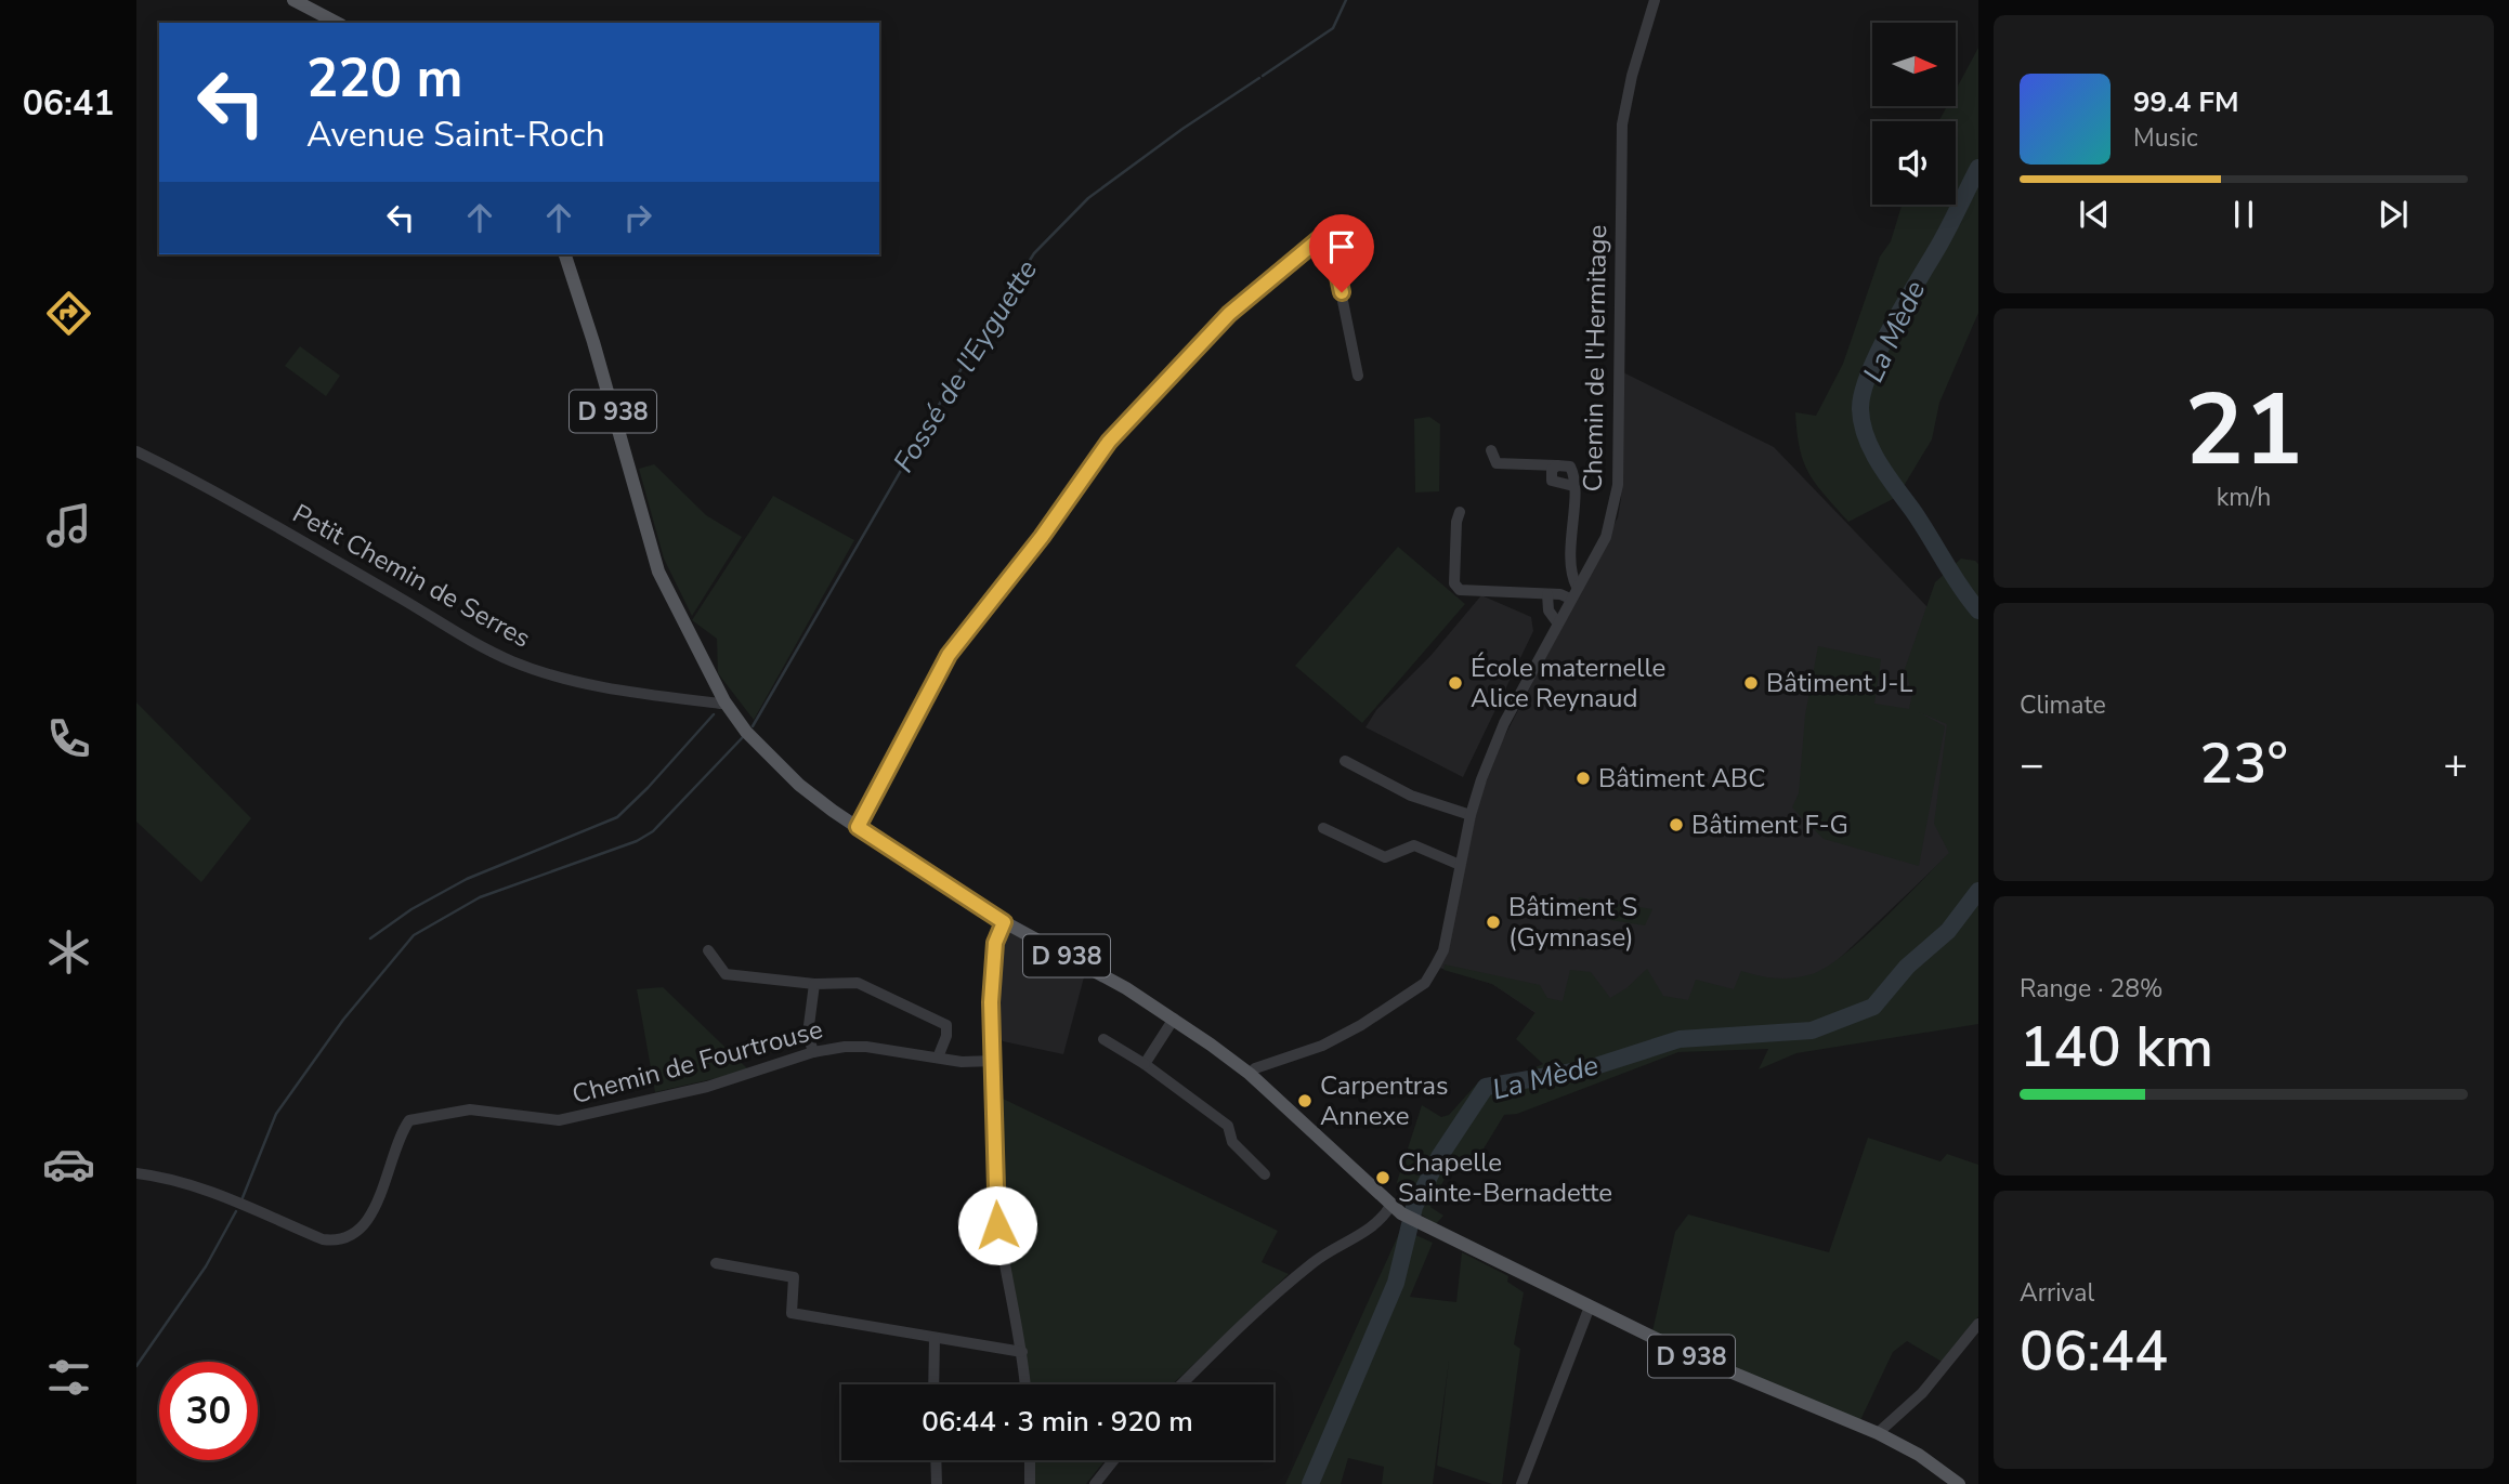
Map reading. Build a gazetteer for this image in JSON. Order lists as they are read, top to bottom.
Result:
{
  "streets": {
    "main road": ["D 938"],
    "street": ["Chemin de l'Hermitage", "Petit Chemin de Serres", "Chemin de Fourtrouse"]
  },
  "crossings": [
    ["Chemin de l'Hermitage", "D 938"],
    ["D 938", "Petit Chemin de Serres"]
  ],
  "water": ["La Mède", "Fossé de l'Eyguette"],
  "places": [
    "École maternelle Alice Reynaud",
    "Bâtiment J-L",
    "Bâtiment ABC",
    "Bâtiment F-G",
    "Bâtiment S (Gymnase)",
    "Carpentras Annexe",
    "Chapelle Sainte-Bernadette"
  ],
  "north": "right",
  "page": {
    "tabs": "06:41",
    "turn": ["220 m", "Avenue Saint-Roch"],
    "song": ["99.4 FM", "Music"],
    "tile": [
      ["21", "km/h"],
      "Climate",
      ["Range · 28%", "140 km"],
      ["Arrival", "06:44"]
    ],
    "heat": ["−", "23°", "+"],
    "limit": "30",
    "trip": "06:44 · 3 min · 920 m"
  }
}
